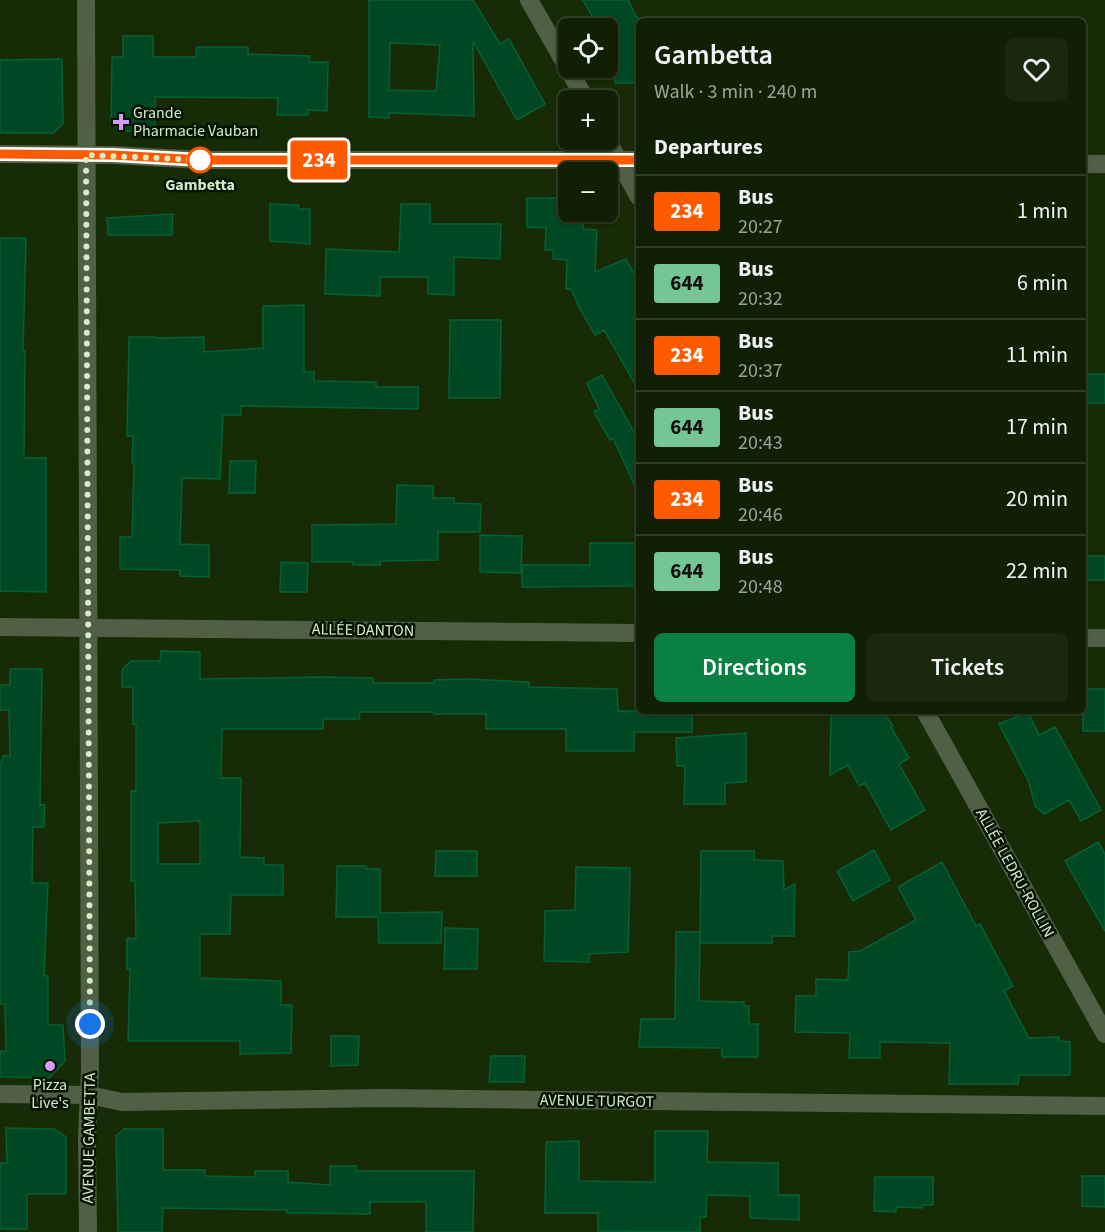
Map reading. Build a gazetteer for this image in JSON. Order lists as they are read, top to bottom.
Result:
{
  "streets": {
    "street": [
      "ALLÉE DANTON",
      "ALLÉE LEDRU-ROLLIN",
      "AVENUE TURGOT",
      "AVENUE GAMBETTA"
    ]
  },
  "crossings": [
    ["ALLÉE DANTON", "AVENUE GAMBETTA"],
    ["AVENUE TURGOT", "AVENUE GAMBETTA"]
  ],
  "places": {
    "health": ["Grande Pharmacie Vauban"],
    "other": ["Gambetta", "Pizza Live's"]
  },
  "lines": ["bus line 234"],
  "page": {
    "on_map": "234",
    "map_buttons": ["+", "−"],
    "heading": [
      ["Gambetta", "Walk · 3 min · 240 m"],
      "Departures"
    ],
    "list": [
      {
        "mark": "234",
        "name": "Bus",
        "note": "20:27",
        "value": "1 min"
      },
      {
        "mark": "644",
        "name": "Bus",
        "note": "20:32",
        "value": "6 min"
      },
      {
        "mark": "234",
        "name": "Bus",
        "note": "20:37",
        "value": "11 min"
      },
      {
        "mark": "644",
        "name": "Bus",
        "note": "20:43",
        "value": "17 min"
      },
      {
        "mark": "234",
        "name": "Bus",
        "note": "20:46",
        "value": "20 min"
      },
      {
        "mark": "644",
        "name": "Bus",
        "note": "20:48",
        "value": "22 min"
      }
    ],
    "buttons": ["Directions", "Tickets"]
  }
}
